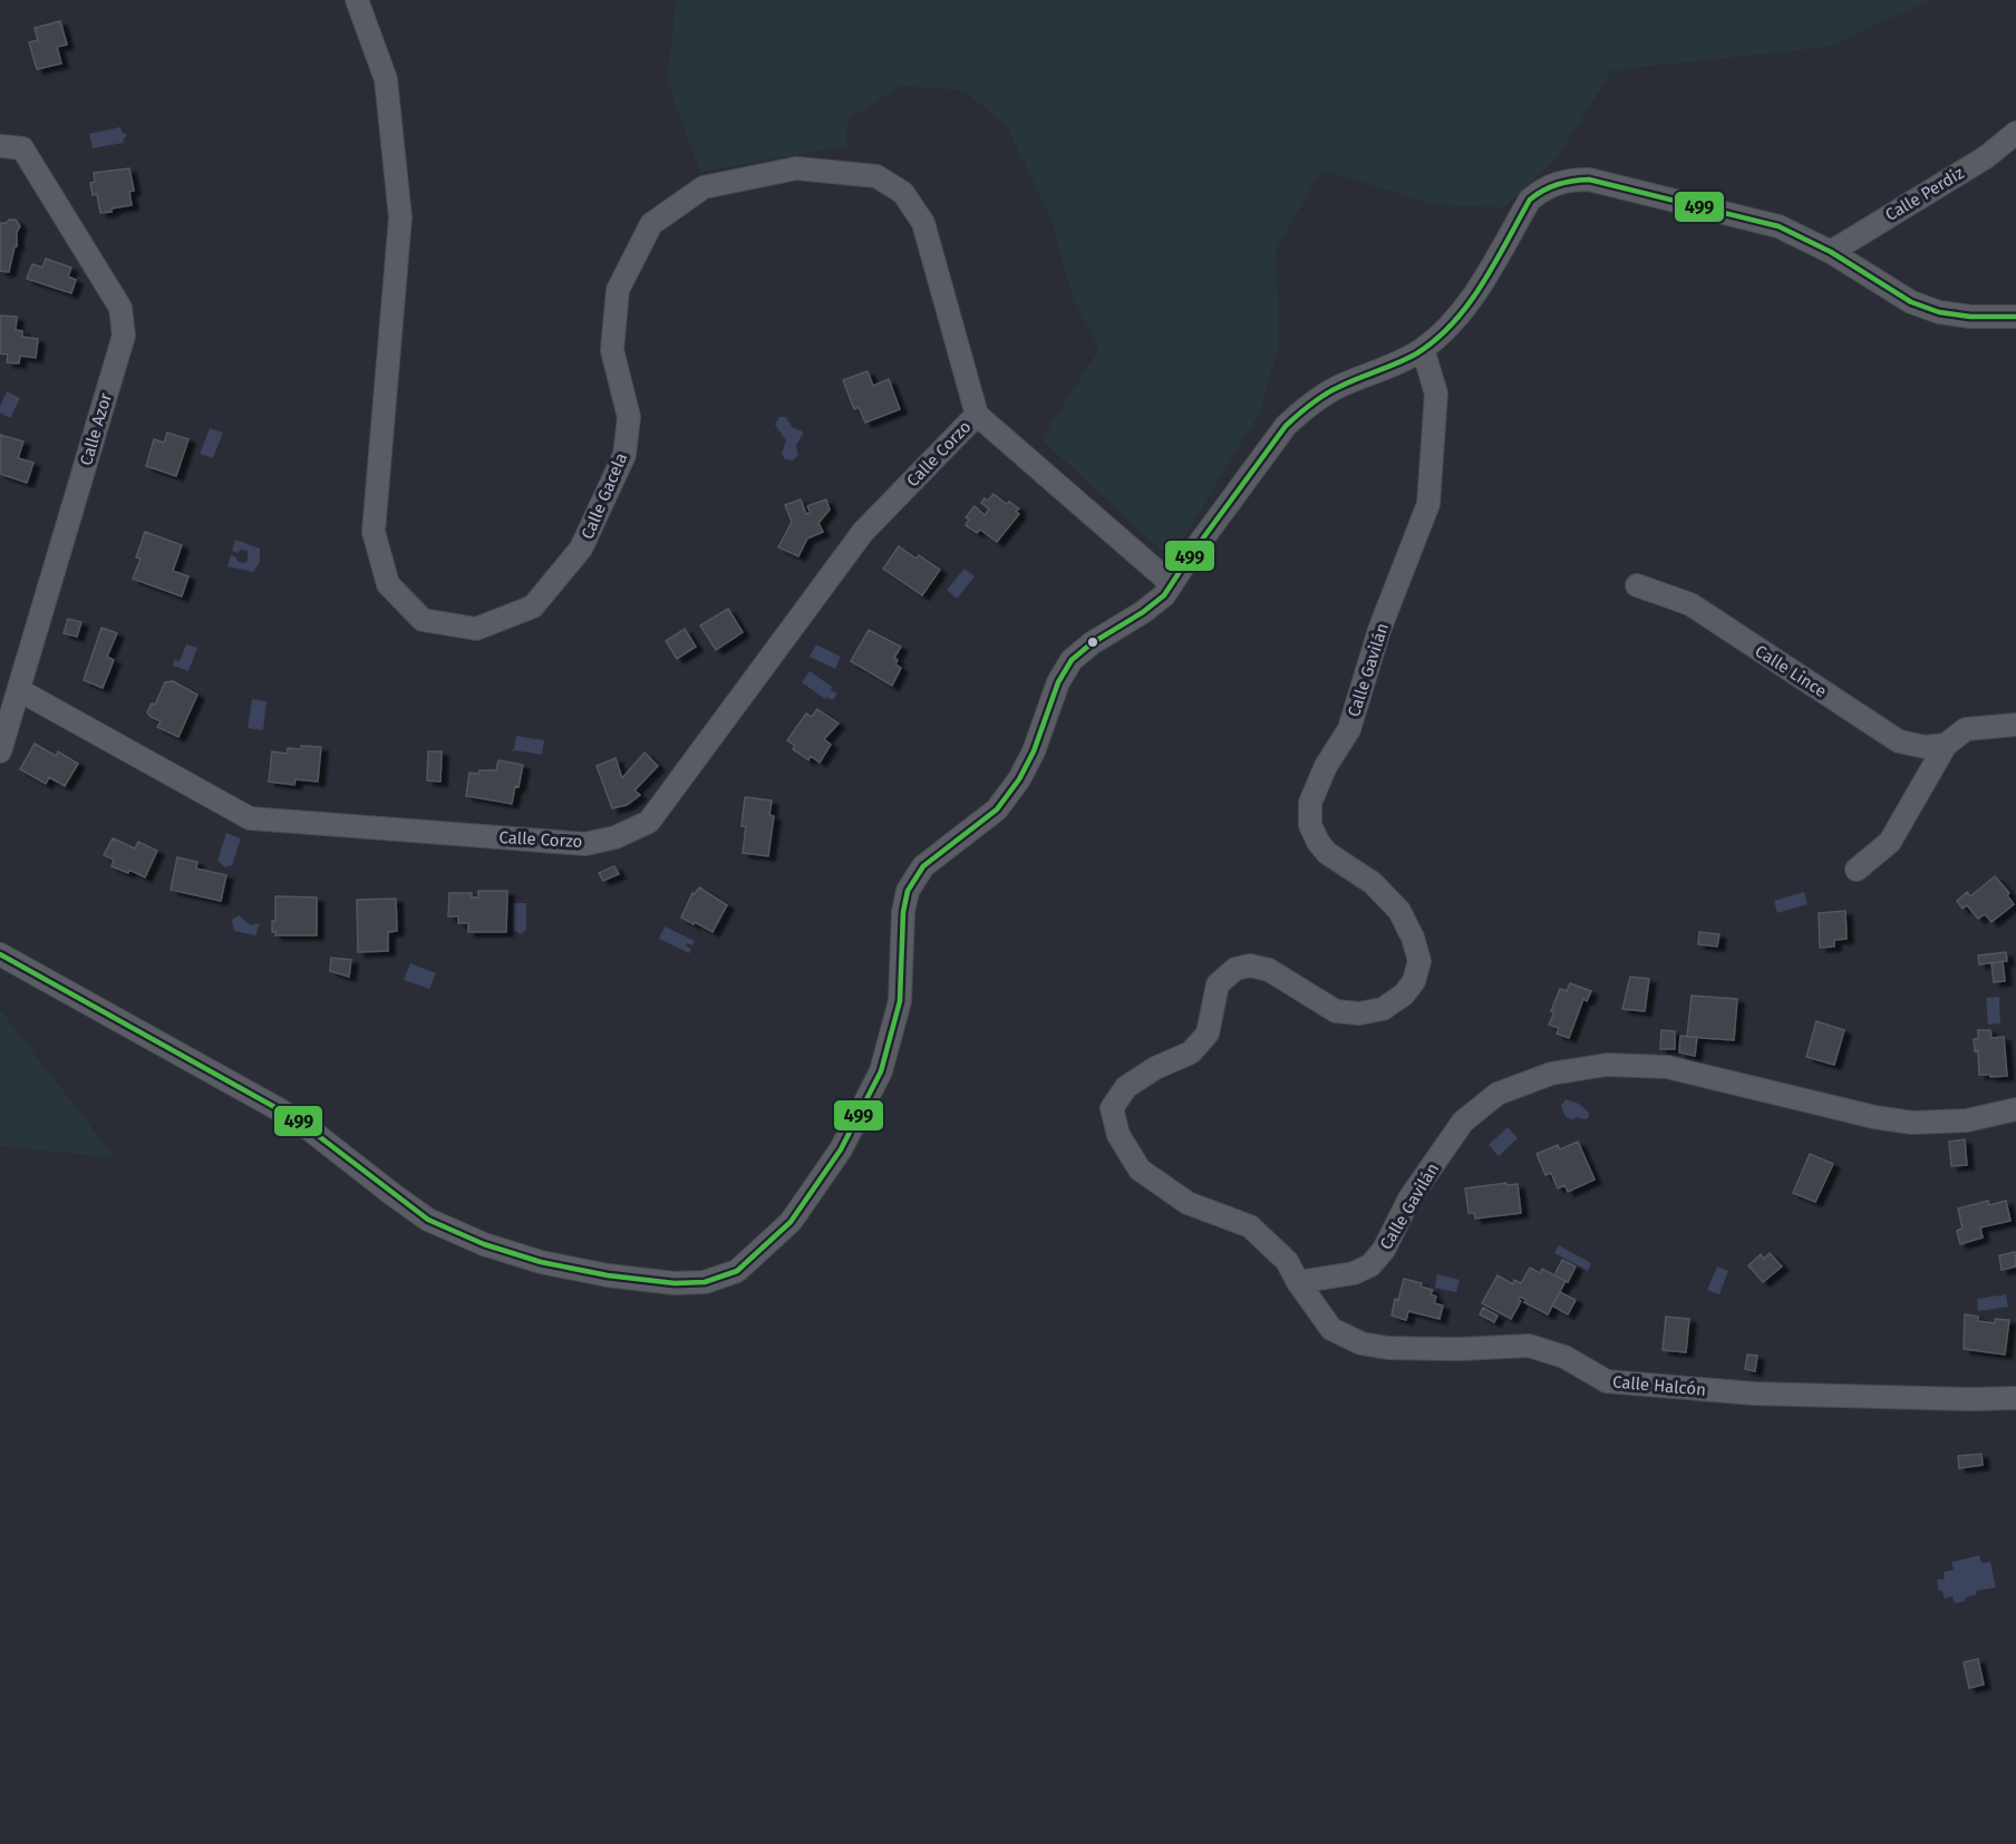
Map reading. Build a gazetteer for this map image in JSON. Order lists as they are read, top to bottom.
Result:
{
  "streets": {
    "street": [
      "Calle Perdiz",
      "Calle Azor",
      "Calle Corzo",
      "Calle Gacela",
      "Calle Gavilán",
      "Calle Lince",
      "Calle Halcón"
    ]
  },
  "crossings": [
    ["Calle Azor", "Calle Corzo"],
    ["Calle Corzo", "Calle Gacela"],
    ["Calle Gavilán", "Calle Halcón"]
  ],
  "lines": ["transit line 499"]
}
